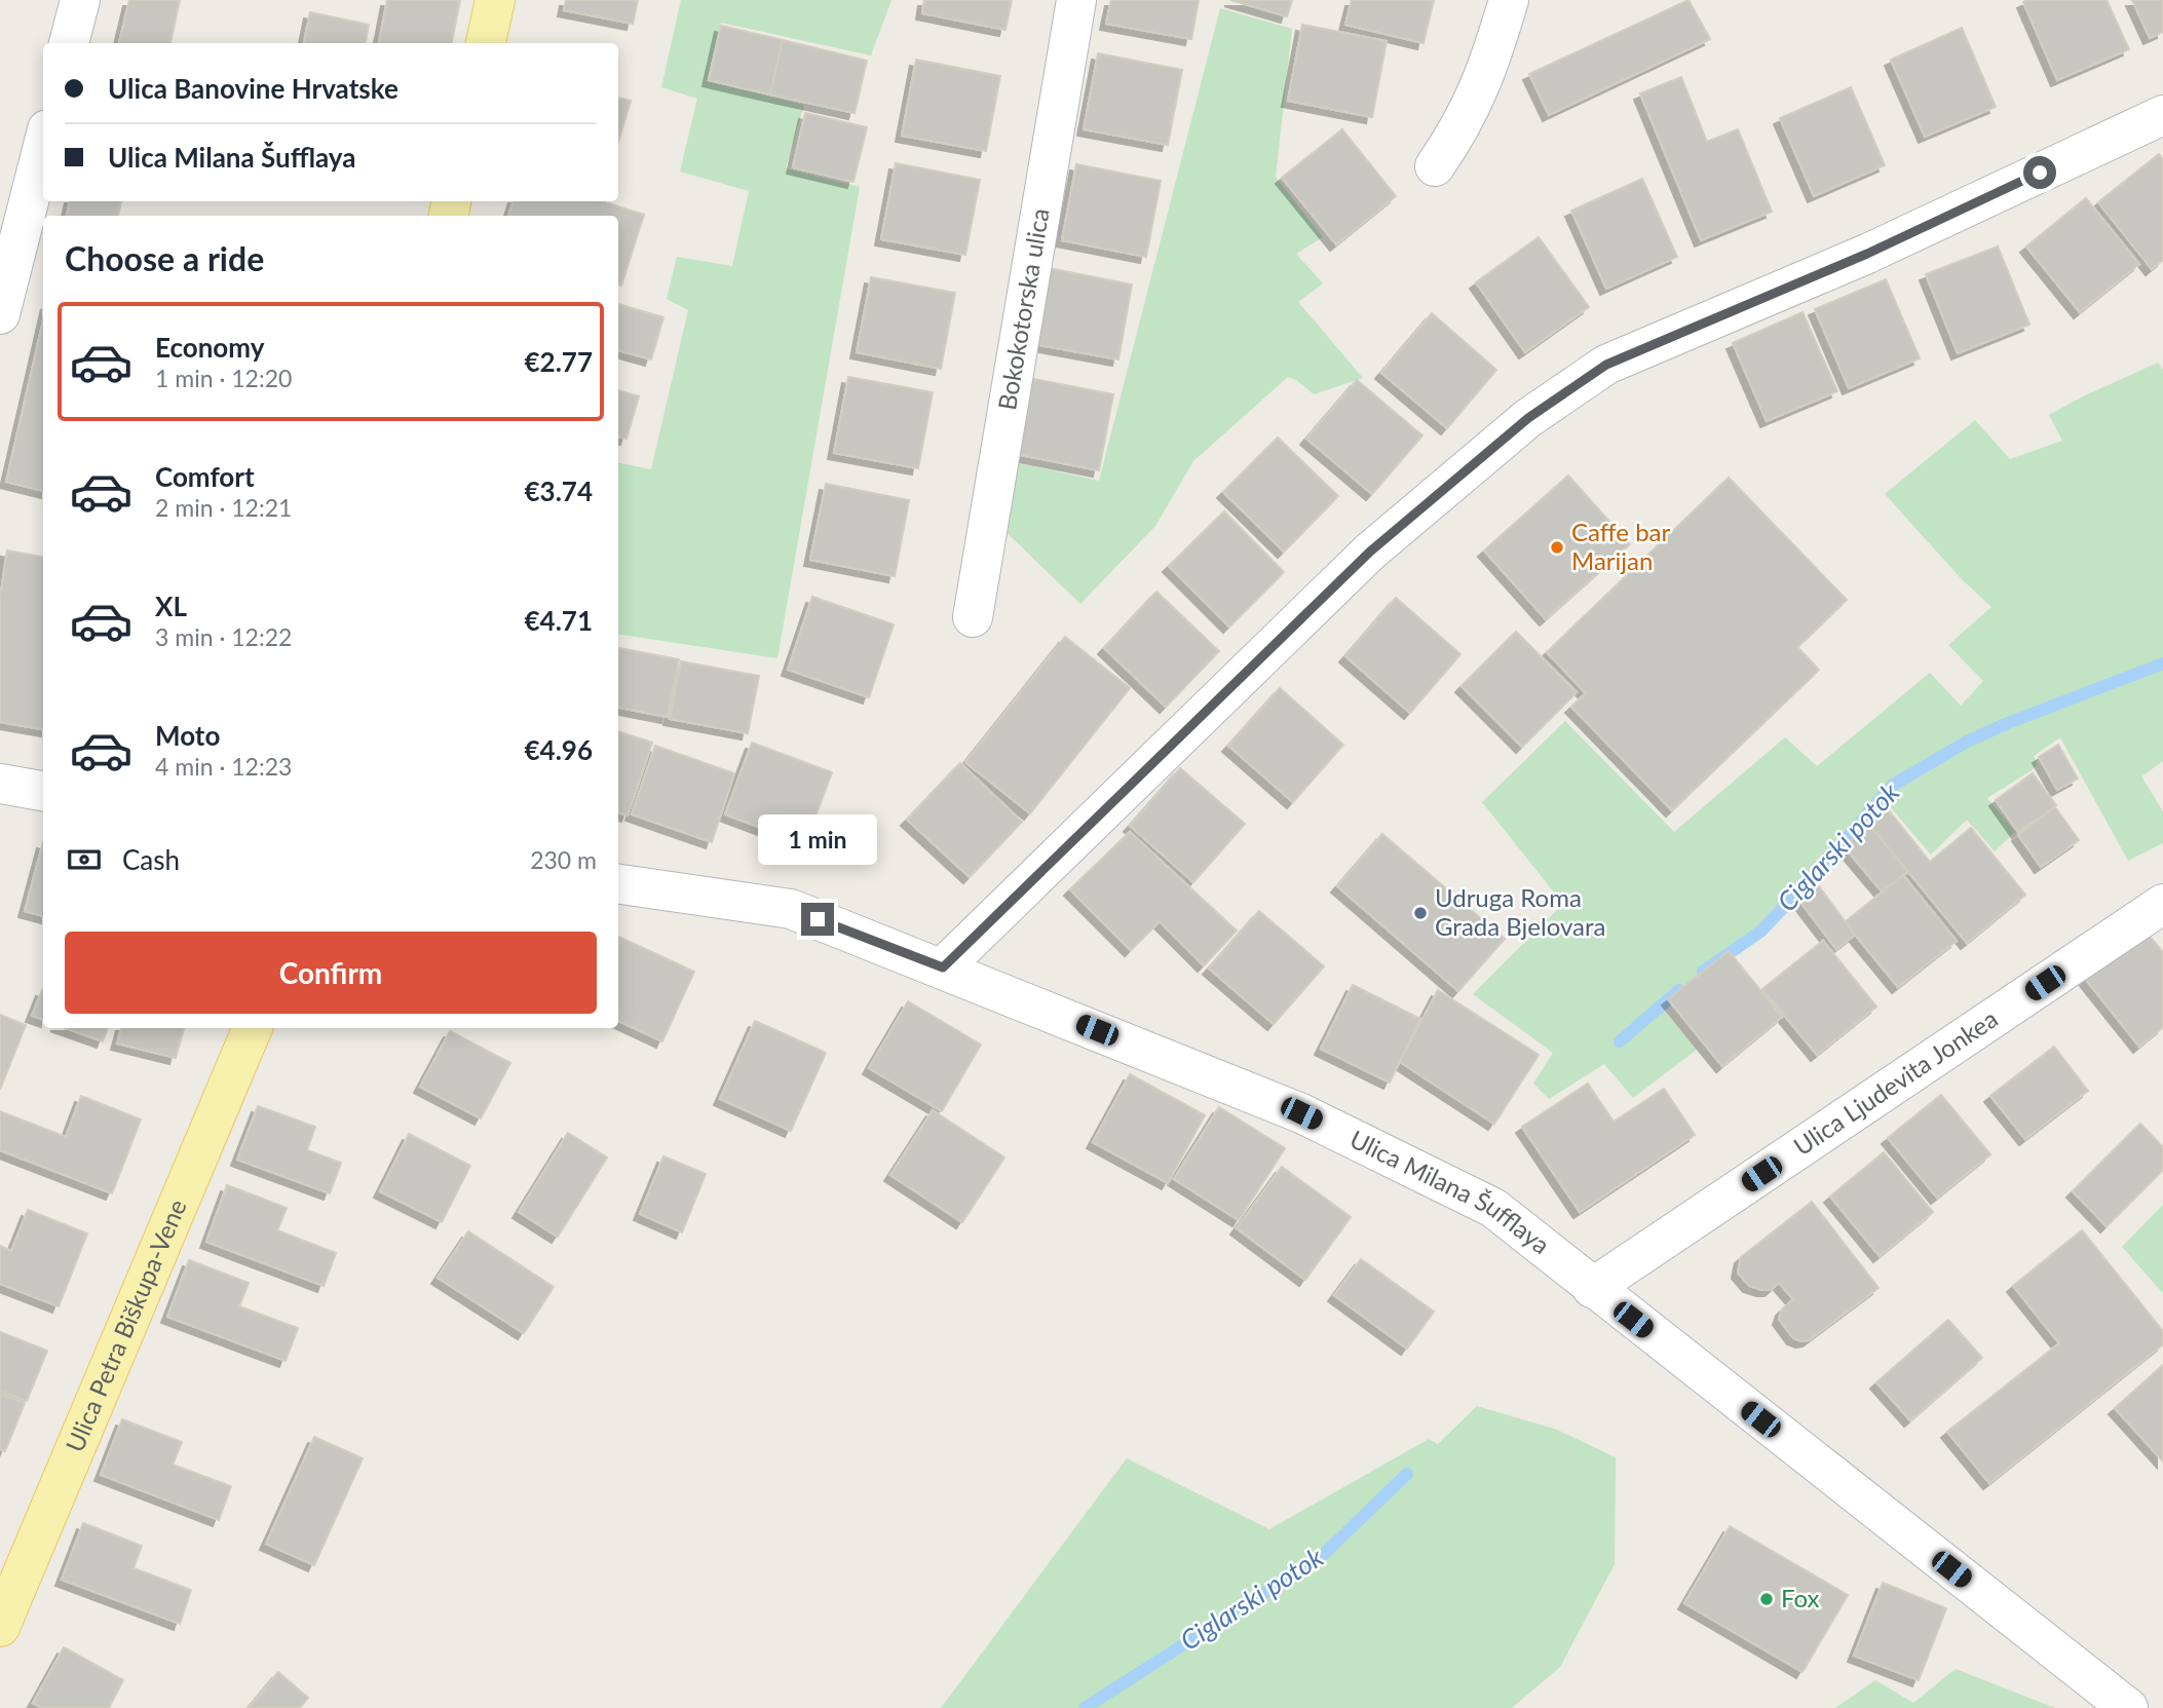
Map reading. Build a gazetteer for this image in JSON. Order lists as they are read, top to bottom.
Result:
{
  "streets": {
    "main road": ["Ulica Petra Biškupa-Vene"],
    "street": ["Bokokotorska ulica", "Ulica Ljudevita Jonkea", "Ulica Milana Šufflaya"]
  },
  "crossings": [
    ["Ulica Ljudevita Jonkea", "Ulica Milana Šufflaya"]
  ],
  "water": ["Ciglarski potok"],
  "places": ["Caffe bar Marijan", "Udruga Roma Grada Bjelovara", "Fox"],
  "page": {
    "banner": ["Ulica Banovine Hrvatske", "Ulica Milana Šufflaya"],
    "heading": "Choose a ride",
    "list": [
      {
        "name": "Economy",
        "note": "1 min · 12:20",
        "value": "€2.77"
      },
      {
        "name": "Comfort",
        "note": "2 min · 12:21",
        "value": "€3.74"
      },
      {
        "name": "XL",
        "note": "3 min · 12:22",
        "value": "€4.71"
      },
      {
        "name": "Moto",
        "note": "4 min · 12:23",
        "value": "€4.96"
      }
    ],
    "bubble": "1 min",
    "pay": ["Cash", "230 m"],
    "buttons": "Confirm"
  }
}
